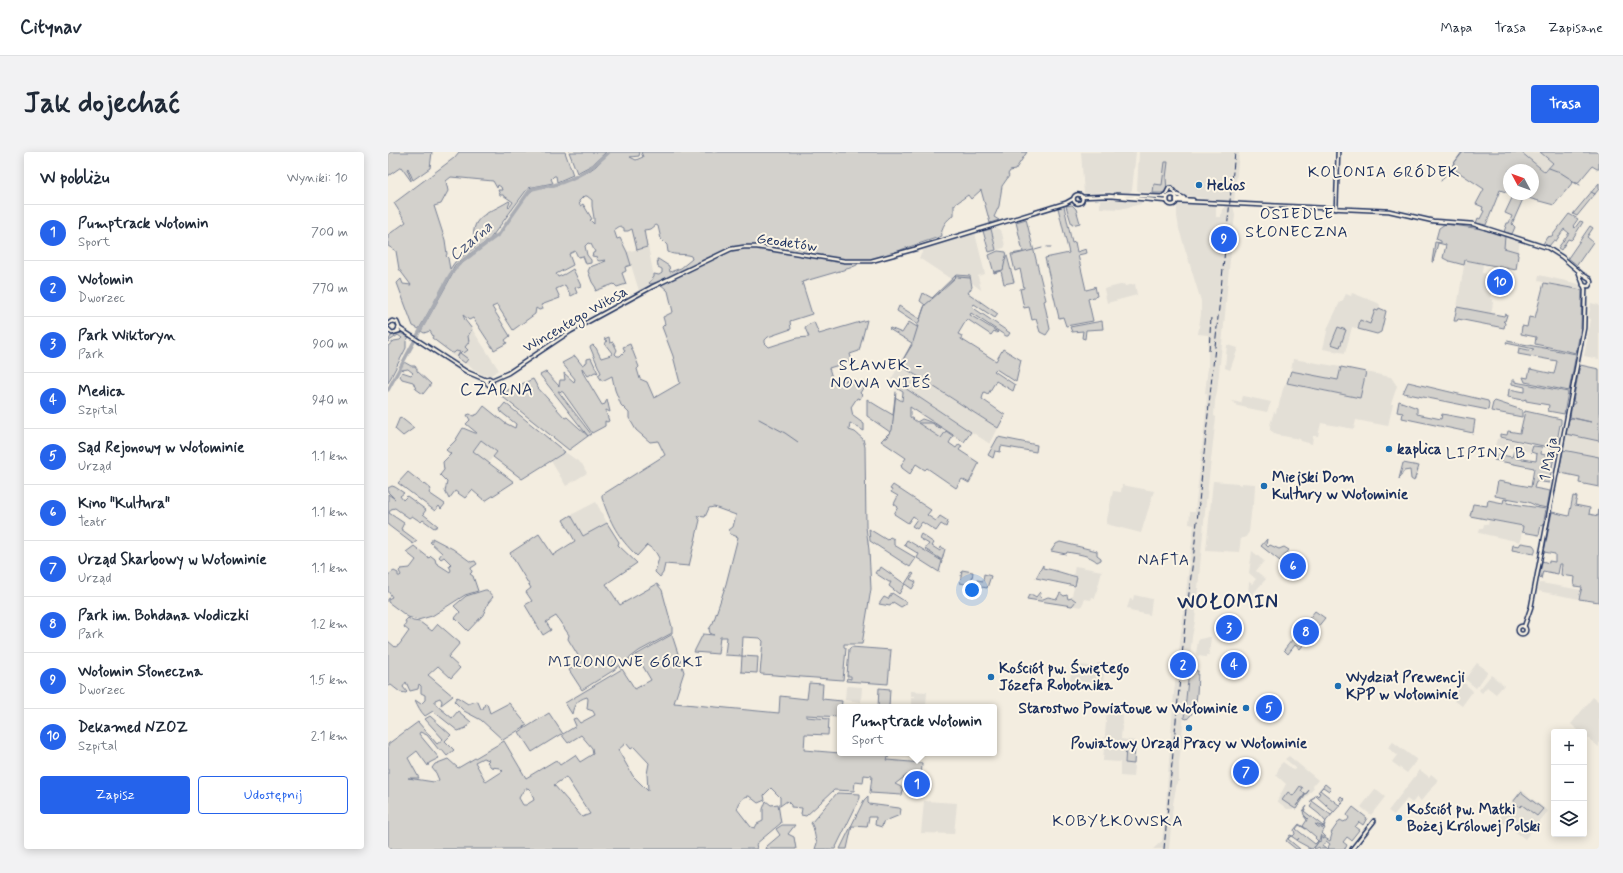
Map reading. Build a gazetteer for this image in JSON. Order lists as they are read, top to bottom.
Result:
{
  "streets": {
    "main road": ["Geodetów", "Wincentego Witosa", "1 Maja"]
  },
  "crossings": [
    ["Geodetów", "Wincentego Witosa"]
  ],
  "districts": [
    "KOLONIA GRÓDEK",
    "OSIEDLE SŁONECZNA",
    "SŁAWEK - NOWA WIEŚ",
    "CZARNA",
    "LIPINY B",
    "NAFTA",
    "WOŁOMIN",
    "MIRONOWE GÓRKI",
    "KOBYŁKOWSKA"
  ],
  "water": ["Czarna"],
  "places": [
    "Helios",
    "kaplica",
    "Miejski Dom Kultury w Wołominie",
    "Kościół pw. Świętego Józefa Robotnika",
    "Wydział Prewencji KPP w Wołominie",
    "Starostwo Powiatowe w Wołominie",
    "Powiatowy Urząd Pracy w Wołominie",
    "Kościół pw. Matki Bożej Królowej Polski"
  ],
  "north": "top left",
  "page": {
    "header": "Citynav",
    "nav": ["Mapa", "Trasa", "Zapisane"],
    "buttons": [
      "Trasa",
      ["Zapisz", "Udostępnij"]
    ],
    "title": "Jak dojechać",
    "heading": ["W pobliżu", "Wyniki: 10"],
    "list": [
      {
        "mark": "1",
        "name": "Pumptrack Wołomin",
        "note": "Sport",
        "value": "700 m"
      },
      {
        "mark": "2",
        "name": "Wołomin",
        "note": "Dworzec",
        "value": "770 m"
      },
      {
        "mark": "3",
        "name": "Park Wiktoryn",
        "note": "Park",
        "value": "900 m"
      },
      {
        "mark": "4",
        "name": "Medica",
        "note": "Szpital",
        "value": "940 m"
      },
      {
        "mark": "5",
        "name": "Sąd Rejonowy w Wołominie",
        "note": "Urząd",
        "value": "1.1 km"
      },
      {
        "mark": "6",
        "name": "Kino \"Kultura\"",
        "note": "Teatr",
        "value": "1.1 km"
      },
      {
        "mark": "7",
        "name": "Urząd Skarbowy w Wołominie",
        "note": "Urząd",
        "value": "1.1 km"
      },
      {
        "mark": "8",
        "name": "Park im. Bohdana Wodiczki",
        "note": "Park",
        "value": "1.2 km"
      },
      {
        "mark": "9",
        "name": "Wołomin Słoneczna",
        "note": "Dworzec",
        "value": "1.5 km"
      },
      {
        "mark": "10",
        "name": "Dekamed NZOZ",
        "note": "Szpital",
        "value": "2.1 km"
      }
    ],
    "pins": [
      "9",
      "10",
      "6",
      "3",
      "8",
      "2",
      "4",
      "5",
      "7",
      "1"
    ],
    "popup": ["Pumptrack Wołomin", "Sport"],
    "map_buttons": ["+", "−"]
  }
}
